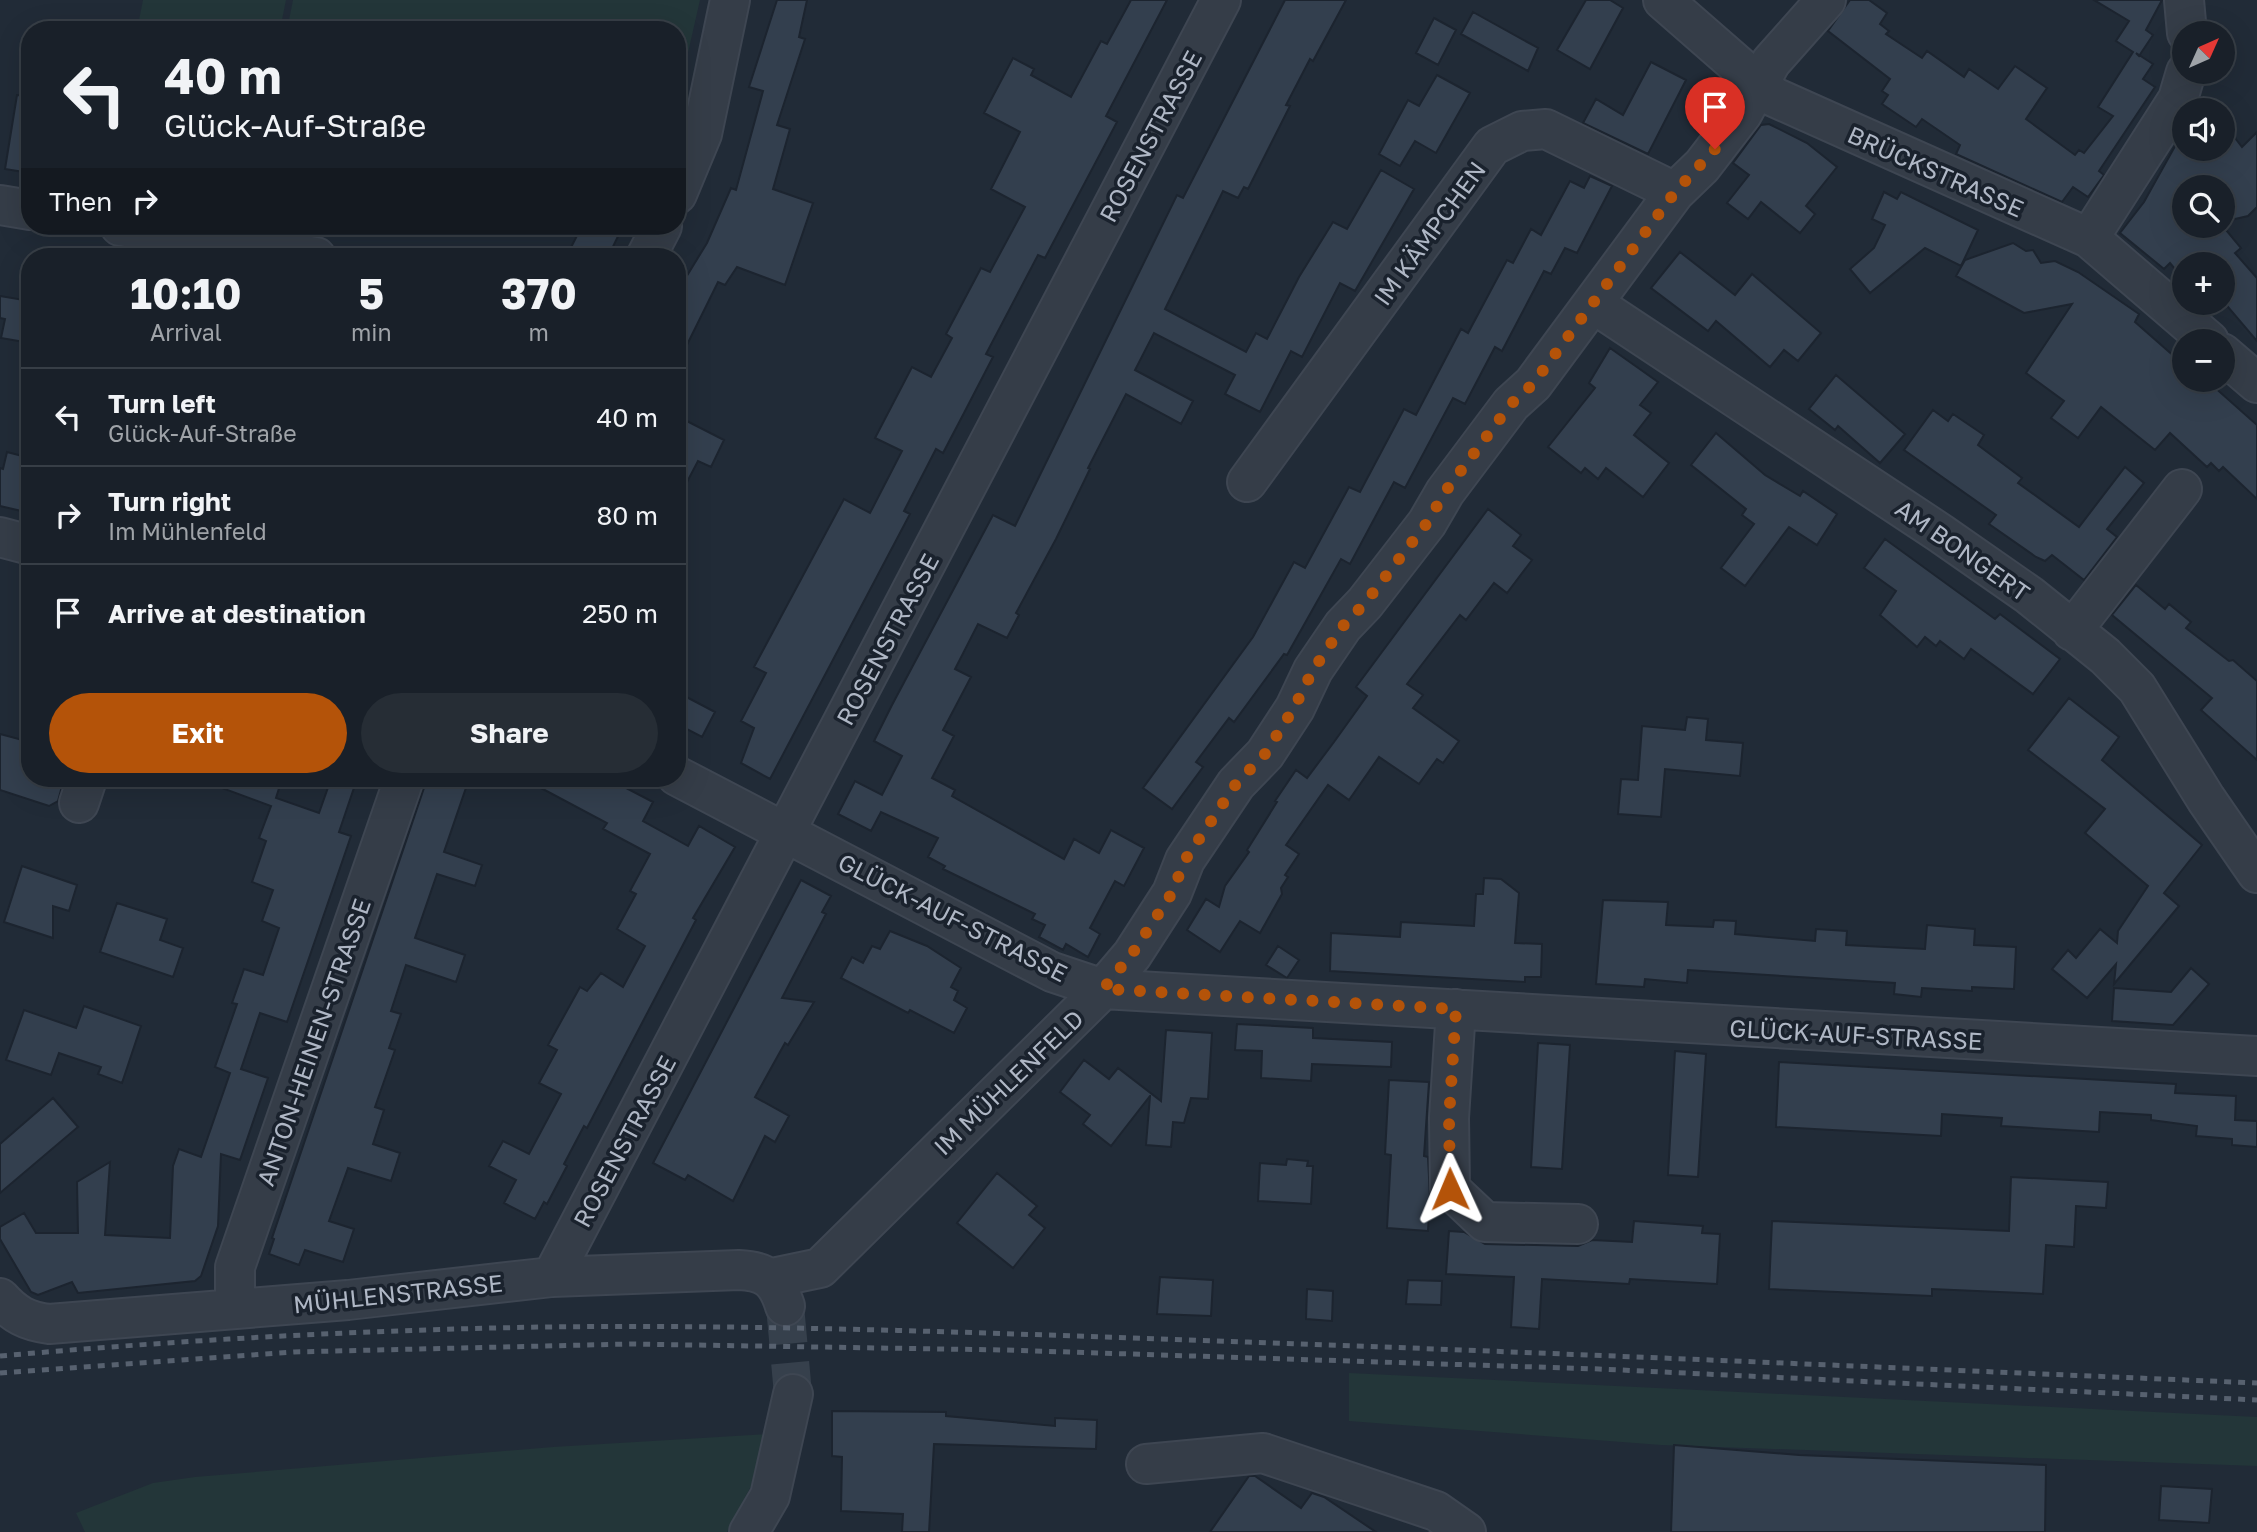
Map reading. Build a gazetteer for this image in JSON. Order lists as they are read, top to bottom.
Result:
{
  "streets": {
    "street": [
      "ROSENSTRASSE",
      "BRÜCKSTRASSE",
      "IM KÄMPCHEN",
      "AM BONGERT",
      "GLÜCK-AUF-STRASSE",
      "ANTON-HEINEN-STRASSE",
      "IM MÜHLENFELD",
      "MÜHLENSTRASSE"
    ]
  },
  "crossings": [
    ["ROSENSTRASSE", "GLÜCK-AUF-STRASSE"],
    ["ROSENSTRASSE", "MÜHLENSTRASSE"],
    ["BRÜCKSTRASSE", "IM MÜHLENFELD"],
    ["IM KÄMPCHEN", "IM MÜHLENFELD"],
    ["AM BONGERT", "IM MÜHLENFELD"],
    ["GLÜCK-AUF-STRASSE", "IM MÜHLENFELD"],
    ["ANTON-HEINEN-STRASSE", "MÜHLENSTRASSE"],
    ["IM MÜHLENFELD", "MÜHLENSTRASSE"]
  ],
  "north": "top right",
  "page": {
    "map_buttons": ["+", "−"],
    "turn": ["40 m", "Glück-Auf-Straße"],
    "then": "Then",
    "eta": [
      "10:10",
      "Arrival",
      "5",
      "min",
      "370",
      "m"
    ],
    "list": [
      {
        "name": "Turn left",
        "note": "Glück-Auf-Straße",
        "value": "40 m"
      },
      {
        "name": "Turn right",
        "note": "Im Mühlenfeld",
        "value": "80 m"
      },
      {
        "name": "Arrive at destination",
        "value": "250 m"
      }
    ],
    "buttons": ["Exit", "Share"]
  }
}
